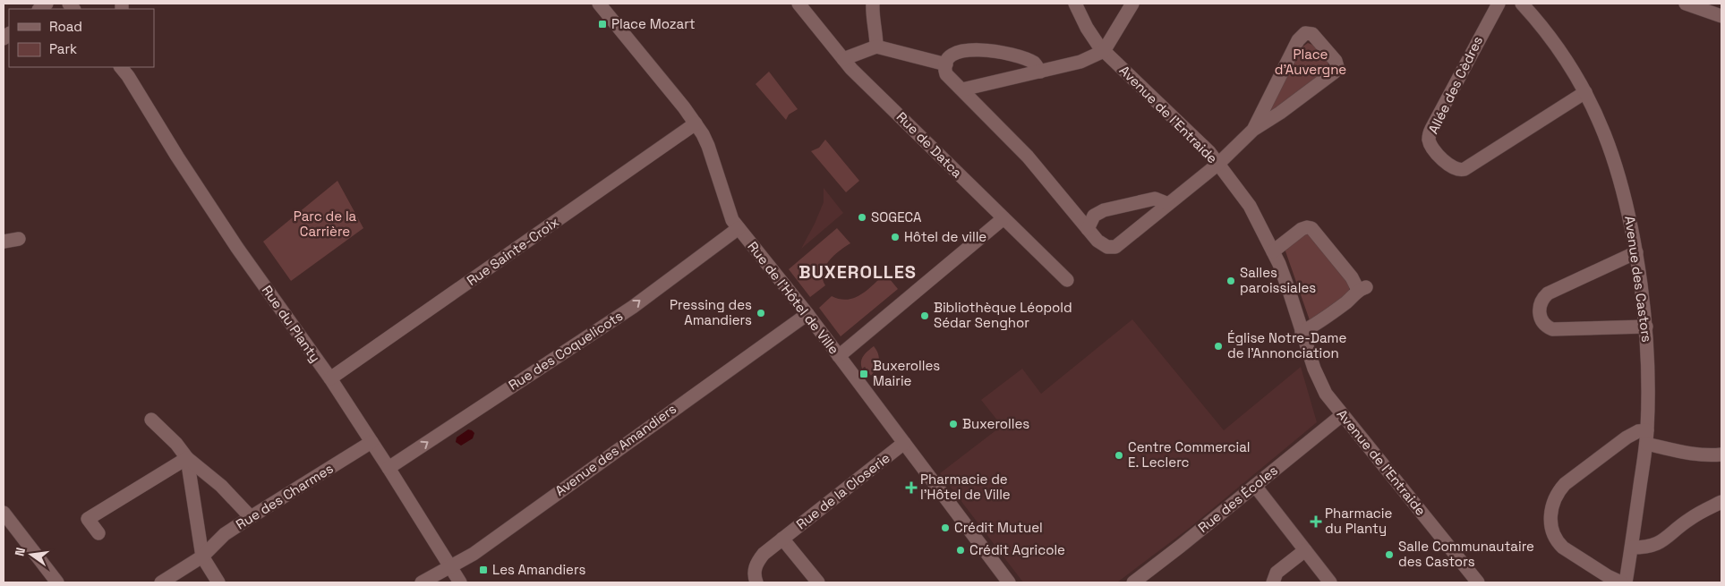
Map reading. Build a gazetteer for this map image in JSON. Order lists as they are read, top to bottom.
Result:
{
  "streets": {
    "street": [
      "Allée des Cèdres",
      "Avenue de l'Entraide",
      "Rue de Datca",
      "Rue Sainte-Croix",
      "Avenue des Castors",
      "Rue de l'Hôtel de Ville",
      "Rue du Planty",
      "Rue des Coquelicots",
      "Avenue des Amandiers",
      "Rue de la Closerie",
      "Rue des Charmes",
      "Rue des Écoles"
    ]
  },
  "crossings": [
    ["Allée des Cèdres", "Avenue des Castors"],
    ["Avenue de l'Entraide", "Rue des Écoles"],
    ["Rue Sainte-Croix", "Rue de l'Hôtel de Ville"],
    ["Rue Sainte-Croix", "Rue du Planty"],
    ["Rue de l'Hôtel de Ville", "Rue des Coquelicots"],
    ["Rue de l'Hôtel de Ville", "Avenue des Amandiers"],
    ["Rue de l'Hôtel de Ville", "Rue de la Closerie"],
    ["Rue du Planty", "Rue des Coquelicots"],
    ["Rue du Planty", "Avenue des Amandiers"],
    ["Rue du Planty", "Rue des Charmes"]
  ],
  "one_way": ["Rue des Coquelicots"],
  "districts": ["BUXEROLLES"],
  "parks": ["Place d'Auvergne", "Parc de la Carrière"],
  "places": {
    "transit": ["Place Mozart", "Buxerolles Mairie", "Les Amandiers"],
    "other": [
      "SOGECA",
      "Hôtel de ville",
      "Salles paroissiales",
      "Pressing des Amandiers",
      "Bibliothèque Léopold Sédar Senghor",
      "Église Notre-Dame de l'Annonciation",
      "Buxerolles",
      "Centre Commercial E. Leclerc",
      "Crédit Mutuel",
      "Crédit Agricole",
      "Salle Communautaire des Castors"
    ],
    "health": ["Pharmacie de l'Hôtel de Ville", "Pharmacie du Planty"]
  },
  "legend": ["Road", "Park"],
  "north": "left"
}
